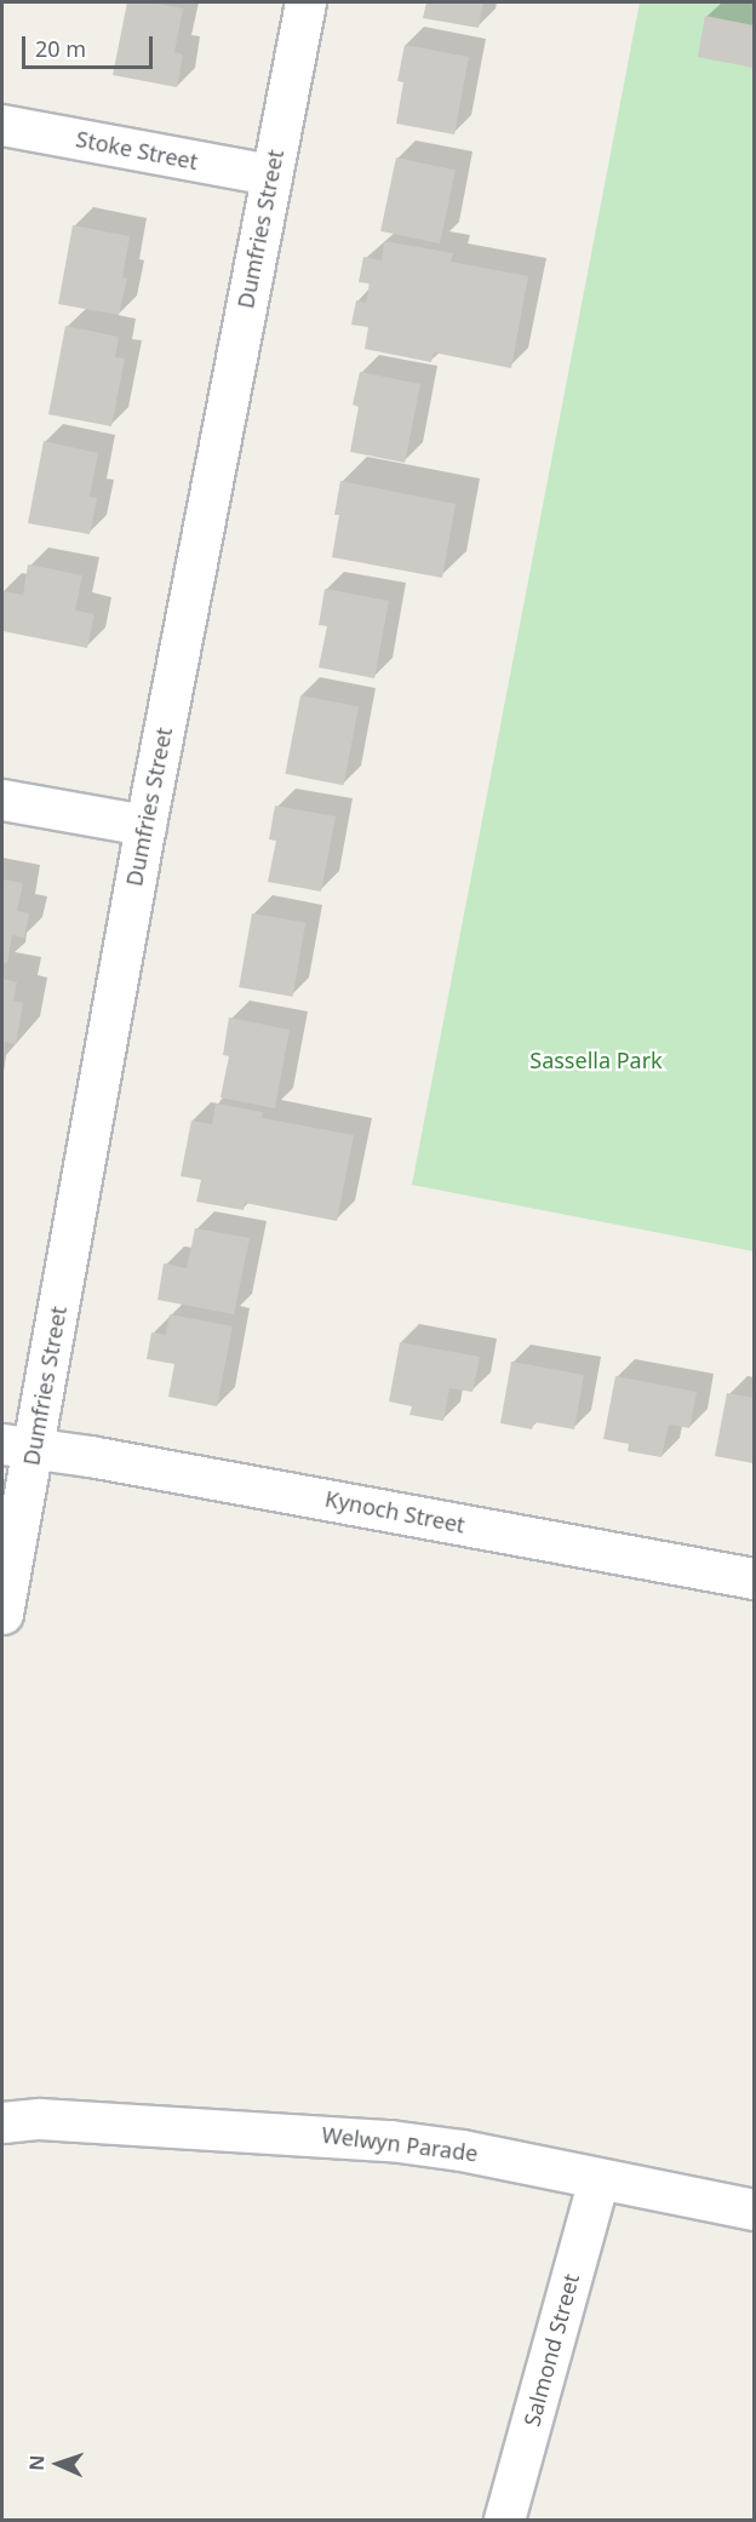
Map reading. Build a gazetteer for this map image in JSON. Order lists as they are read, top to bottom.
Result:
{
  "streets": {
    "street": [
      "Stoke Street",
      "Dumfries Street",
      "Kynoch Street",
      "Welwyn Parade",
      "Salmond Street"
    ]
  },
  "crossings": [
    ["Stoke Street", "Dumfries Street"],
    ["Dumfries Street", "Kynoch Street"],
    ["Welwyn Parade", "Salmond Street"]
  ],
  "parks": ["Sassella Park"],
  "scale_bar": "20 m",
  "north": "left"
}
